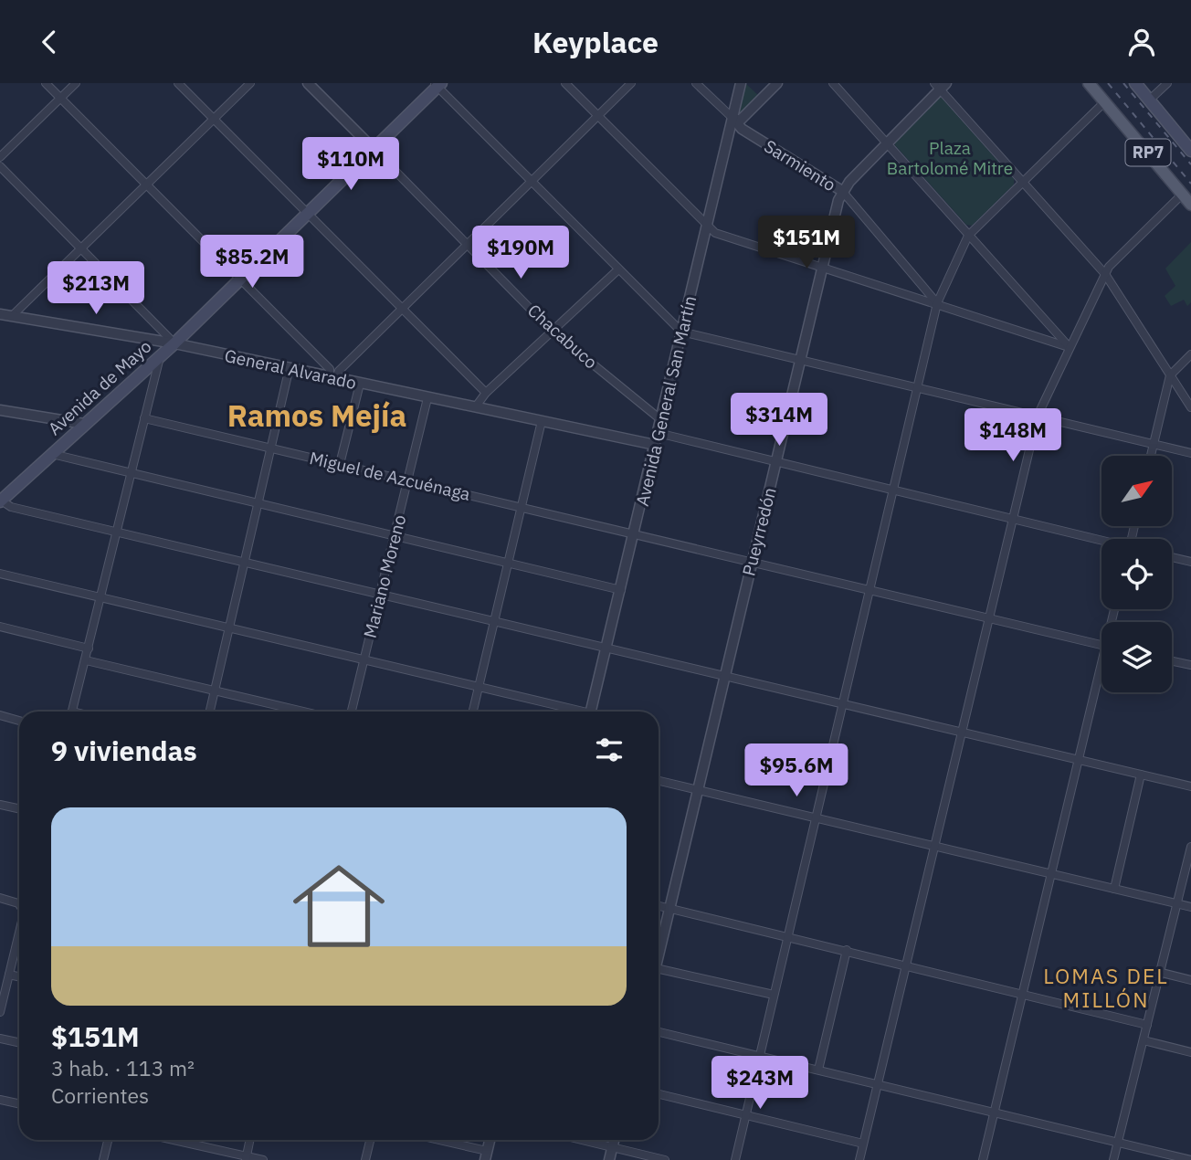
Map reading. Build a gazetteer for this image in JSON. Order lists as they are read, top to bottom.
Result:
{
  "streets": {
    "main road": ["RP7", "Avenida de Mayo"],
    "street": [
      "Sarmiento",
      "Chacabuco",
      "General Alvarado",
      "Avenida General San Martín",
      "Miguel de Azcuénaga",
      "Pueyrredón",
      "Mariano Moreno"
    ]
  },
  "crossings": [
    ["Sarmiento", "Avenida General San Martín"],
    ["Sarmiento", "Pueyrredón"],
    ["Chacabuco", "Avenida de Mayo"],
    ["Chacabuco", "Avenida General San Martín"],
    ["General Alvarado", "Avenida de Mayo"],
    ["General Alvarado", "Avenida General San Martín"],
    ["General Alvarado", "Mariano Moreno"],
    ["Avenida General San Martín", "Miguel de Azcuénaga"],
    ["Miguel de Azcuénaga", "Pueyrredón"],
    ["Miguel de Azcuénaga", "Mariano Moreno"]
  ],
  "districts": ["Ramos Mejía", "LOMAS DEL MILLÓN"],
  "parks": ["Plaza Bartolomé Mitre"],
  "north": "top right",
  "page": {
    "header": "Keyplace",
    "price": [
      "$110M",
      "$151M",
      "$190M",
      "$85.2M",
      "$213M",
      "$314M",
      "$148M",
      "$95.6M",
      "$243M"
    ],
    "heading": "9 viviendas",
    "list": [
      {
        "name": "$151M",
        "note": "3 hab. · 113 m² · Corrientes"
      }
    ]
  }
}
